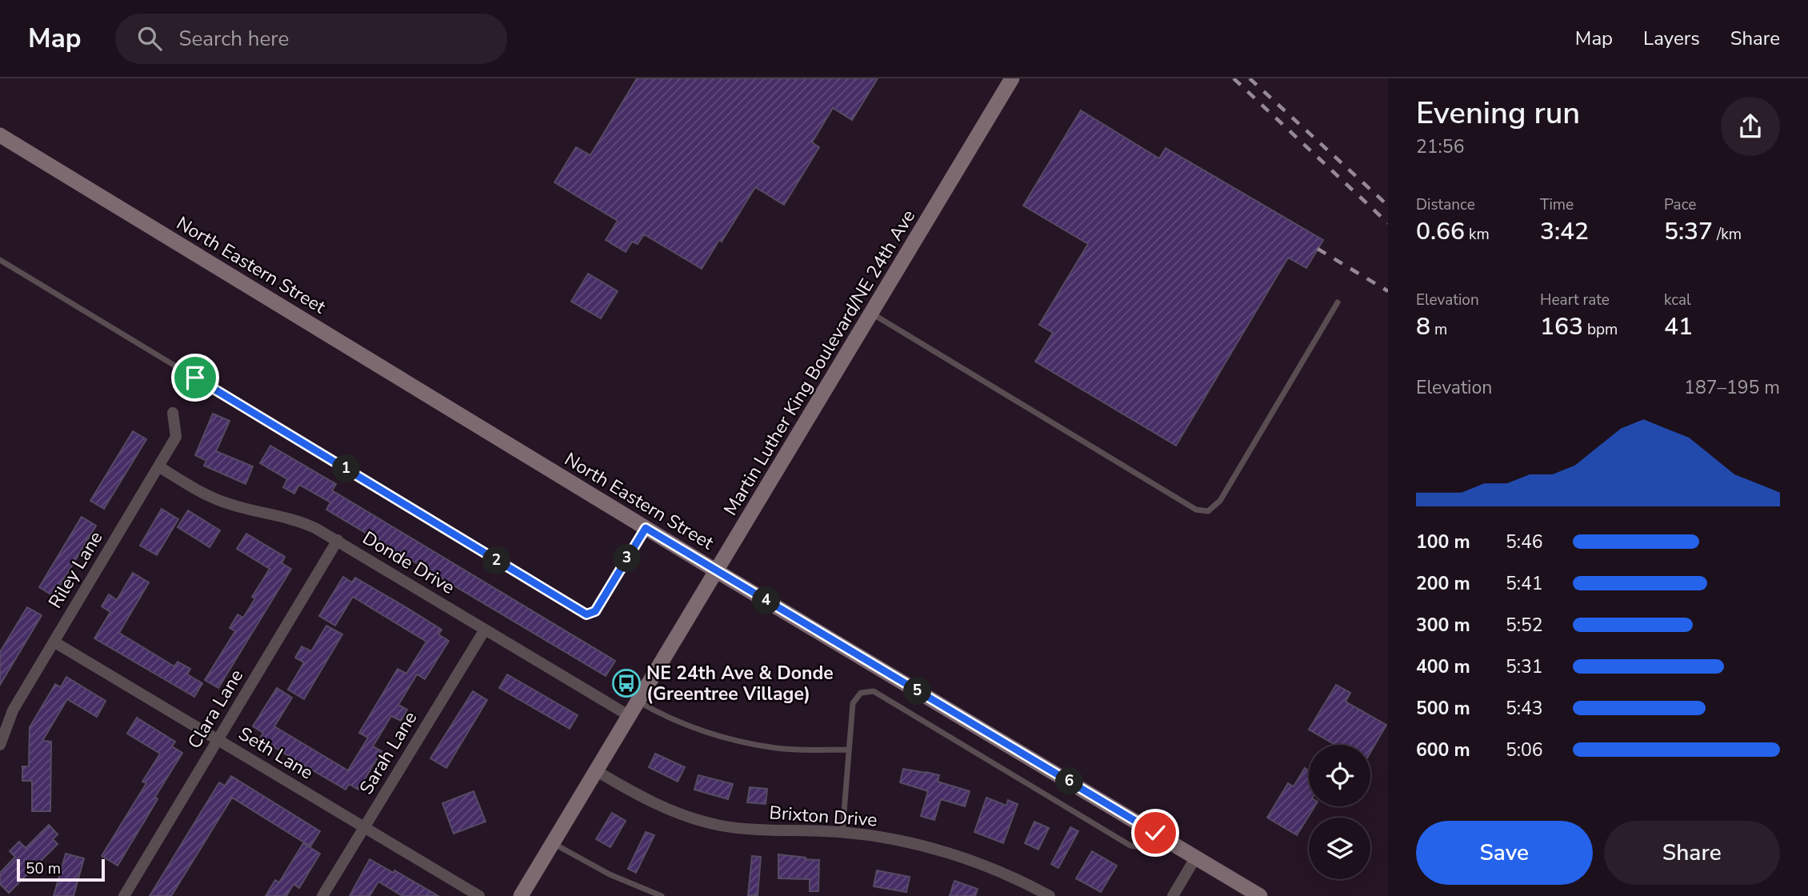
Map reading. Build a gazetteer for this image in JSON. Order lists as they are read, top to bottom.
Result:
{
  "streets": {
    "main road": ["North Eastern Street", "Martin Luther King Boulevard/NE 24th Ave"],
    "street": [
      "Donde Drive",
      "Riley Lane",
      "Clara Lane",
      "Seth Lane",
      "Sarah Lane",
      "Brixton Drive"
    ]
  },
  "crossings": [
    ["North Eastern Street", "Martin Luther King Boulevard/NE 24th Ave"],
    ["Martin Luther King Boulevard/NE 24th Ave", "Donde Drive"],
    ["Martin Luther King Boulevard/NE 24th Ave", "Brixton Drive"],
    ["Donde Drive", "Riley Lane"],
    ["Donde Drive", "Clara Lane"],
    ["Donde Drive", "Sarah Lane"],
    ["Riley Lane", "Seth Lane"],
    ["Clara Lane", "Seth Lane"],
    ["Seth Lane", "Sarah Lane"]
  ],
  "places": {
    "bus stop": ["NE 24th Ave & Donde (Greentree Village)"]
  },
  "scale_bar": "50 m",
  "page": {
    "header": "Map",
    "search": "Search here",
    "nav": ["Map", "Layers", "Share"],
    "heading": ["Evening run", "21:56"],
    "stats": [
      ["Distance", "0.66 km"],
      ["Time", "3:42"],
      ["Pace", "5:37 /km"],
      ["Elevation", "8 m"],
      ["Heart rate", "163 bpm"],
      ["kcal", "41"]
    ],
    "chart": ["Elevation", "187–195 m"],
    "pins": [
      "1",
      "3",
      "2",
      "4",
      "5",
      "6"
    ],
    "list": [
      {
        "name": "100 m",
        "note": "5:46"
      },
      {
        "name": "200 m",
        "note": "5:41"
      },
      {
        "name": "300 m",
        "note": "5:52"
      },
      {
        "name": "400 m",
        "note": "5:31"
      },
      {
        "name": "500 m",
        "note": "5:43"
      },
      {
        "name": "600 m",
        "note": "5:06"
      }
    ],
    "buttons": ["Save", "Share"],
    "scale": "50 m"
  }
}
